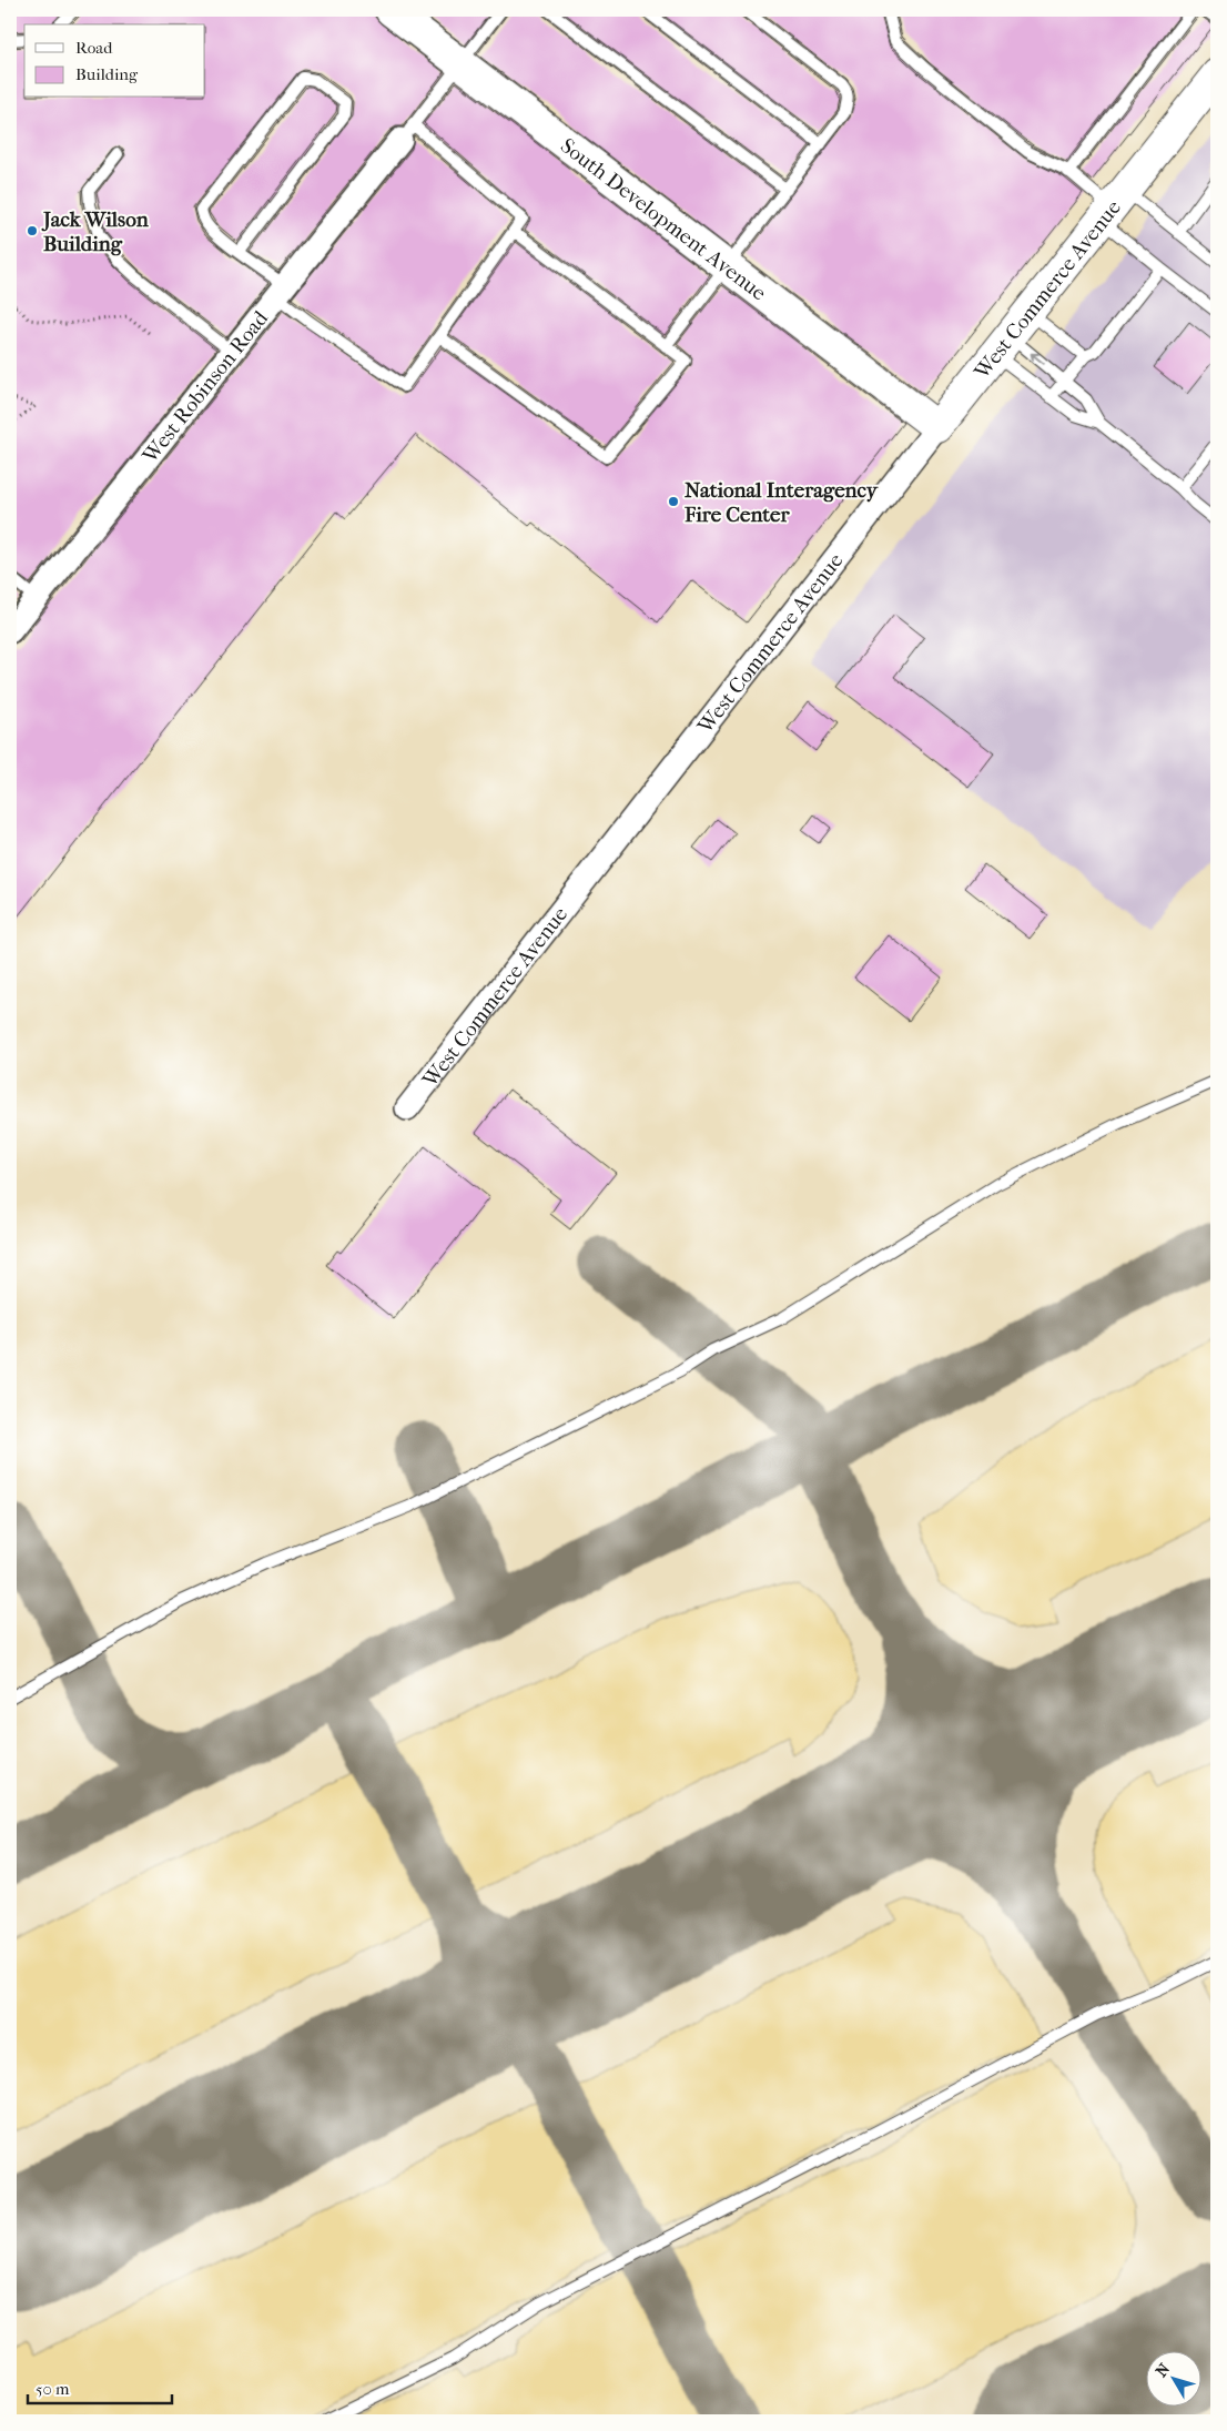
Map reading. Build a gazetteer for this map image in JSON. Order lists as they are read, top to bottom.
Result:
{
  "streets": {
    "street": ["South Development Avenue", "West Commerce Avenue", "West Robinson Road"]
  },
  "crossings": [
    ["South Development Avenue", "West Commerce Avenue"]
  ],
  "places": ["Jack Wilson Building", "National Interagency Fire Center"],
  "legend": ["Road", "Building"],
  "scale_bar": "50 m",
  "north": "top left"
}
